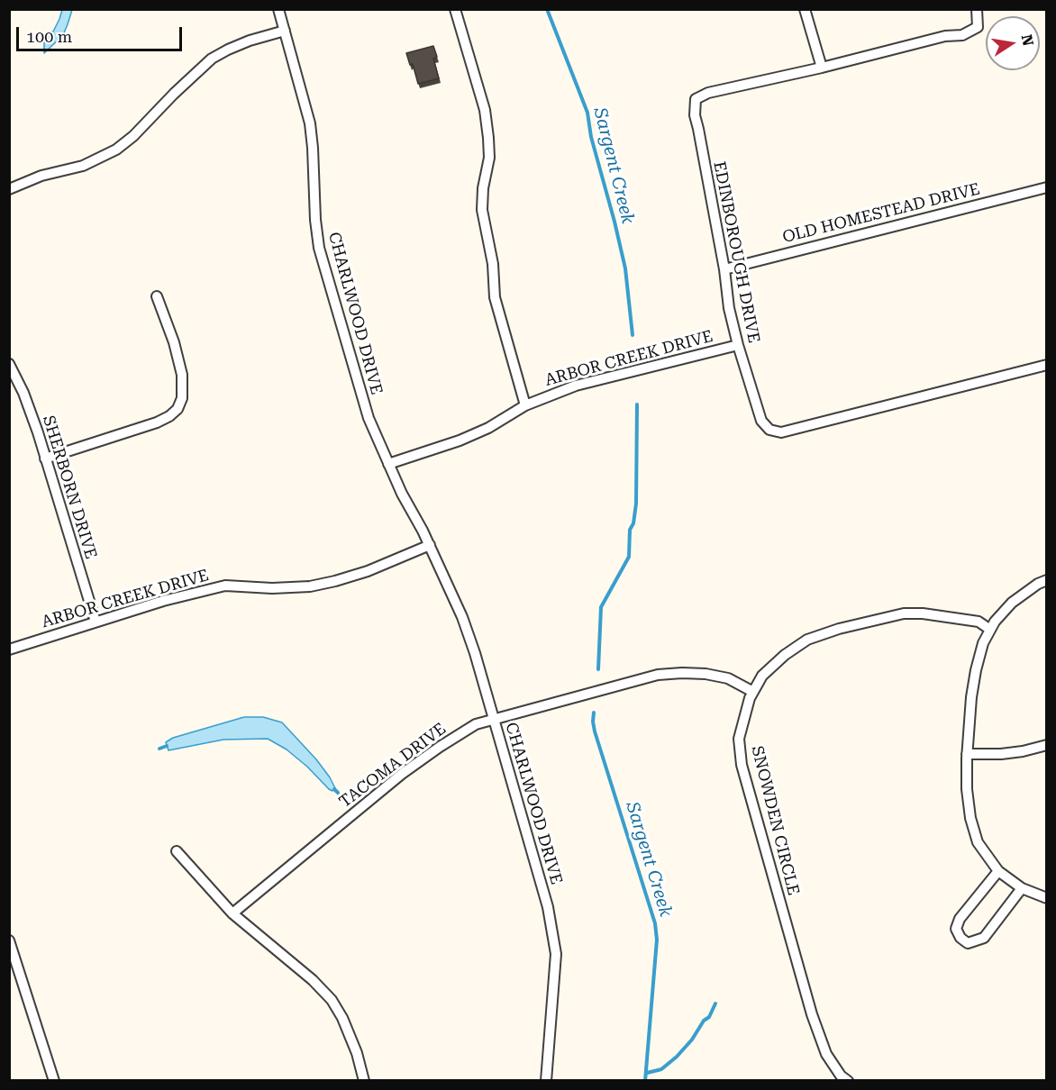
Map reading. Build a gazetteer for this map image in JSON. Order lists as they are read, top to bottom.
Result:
{
  "streets": {
    "street": [
      "OLD HOMESTEAD DRIVE",
      "EDINBOROUGH DRIVE",
      "CHARLWOOD DRIVE",
      "ARBOR CREEK DRIVE",
      "SHERBORN DRIVE",
      "TACOMA DRIVE",
      "SNOWDEN CIRCLE"
    ]
  },
  "crossings": [
    ["OLD HOMESTEAD DRIVE", "EDINBOROUGH DRIVE"],
    ["EDINBOROUGH DRIVE", "ARBOR CREEK DRIVE"],
    ["CHARLWOOD DRIVE", "ARBOR CREEK DRIVE"],
    ["CHARLWOOD DRIVE", "TACOMA DRIVE"],
    ["ARBOR CREEK DRIVE", "SHERBORN DRIVE"],
    ["TACOMA DRIVE", "SNOWDEN CIRCLE"]
  ],
  "water": ["Sargent Creek"],
  "scale_bar": "100 m",
  "north": "right"
}
